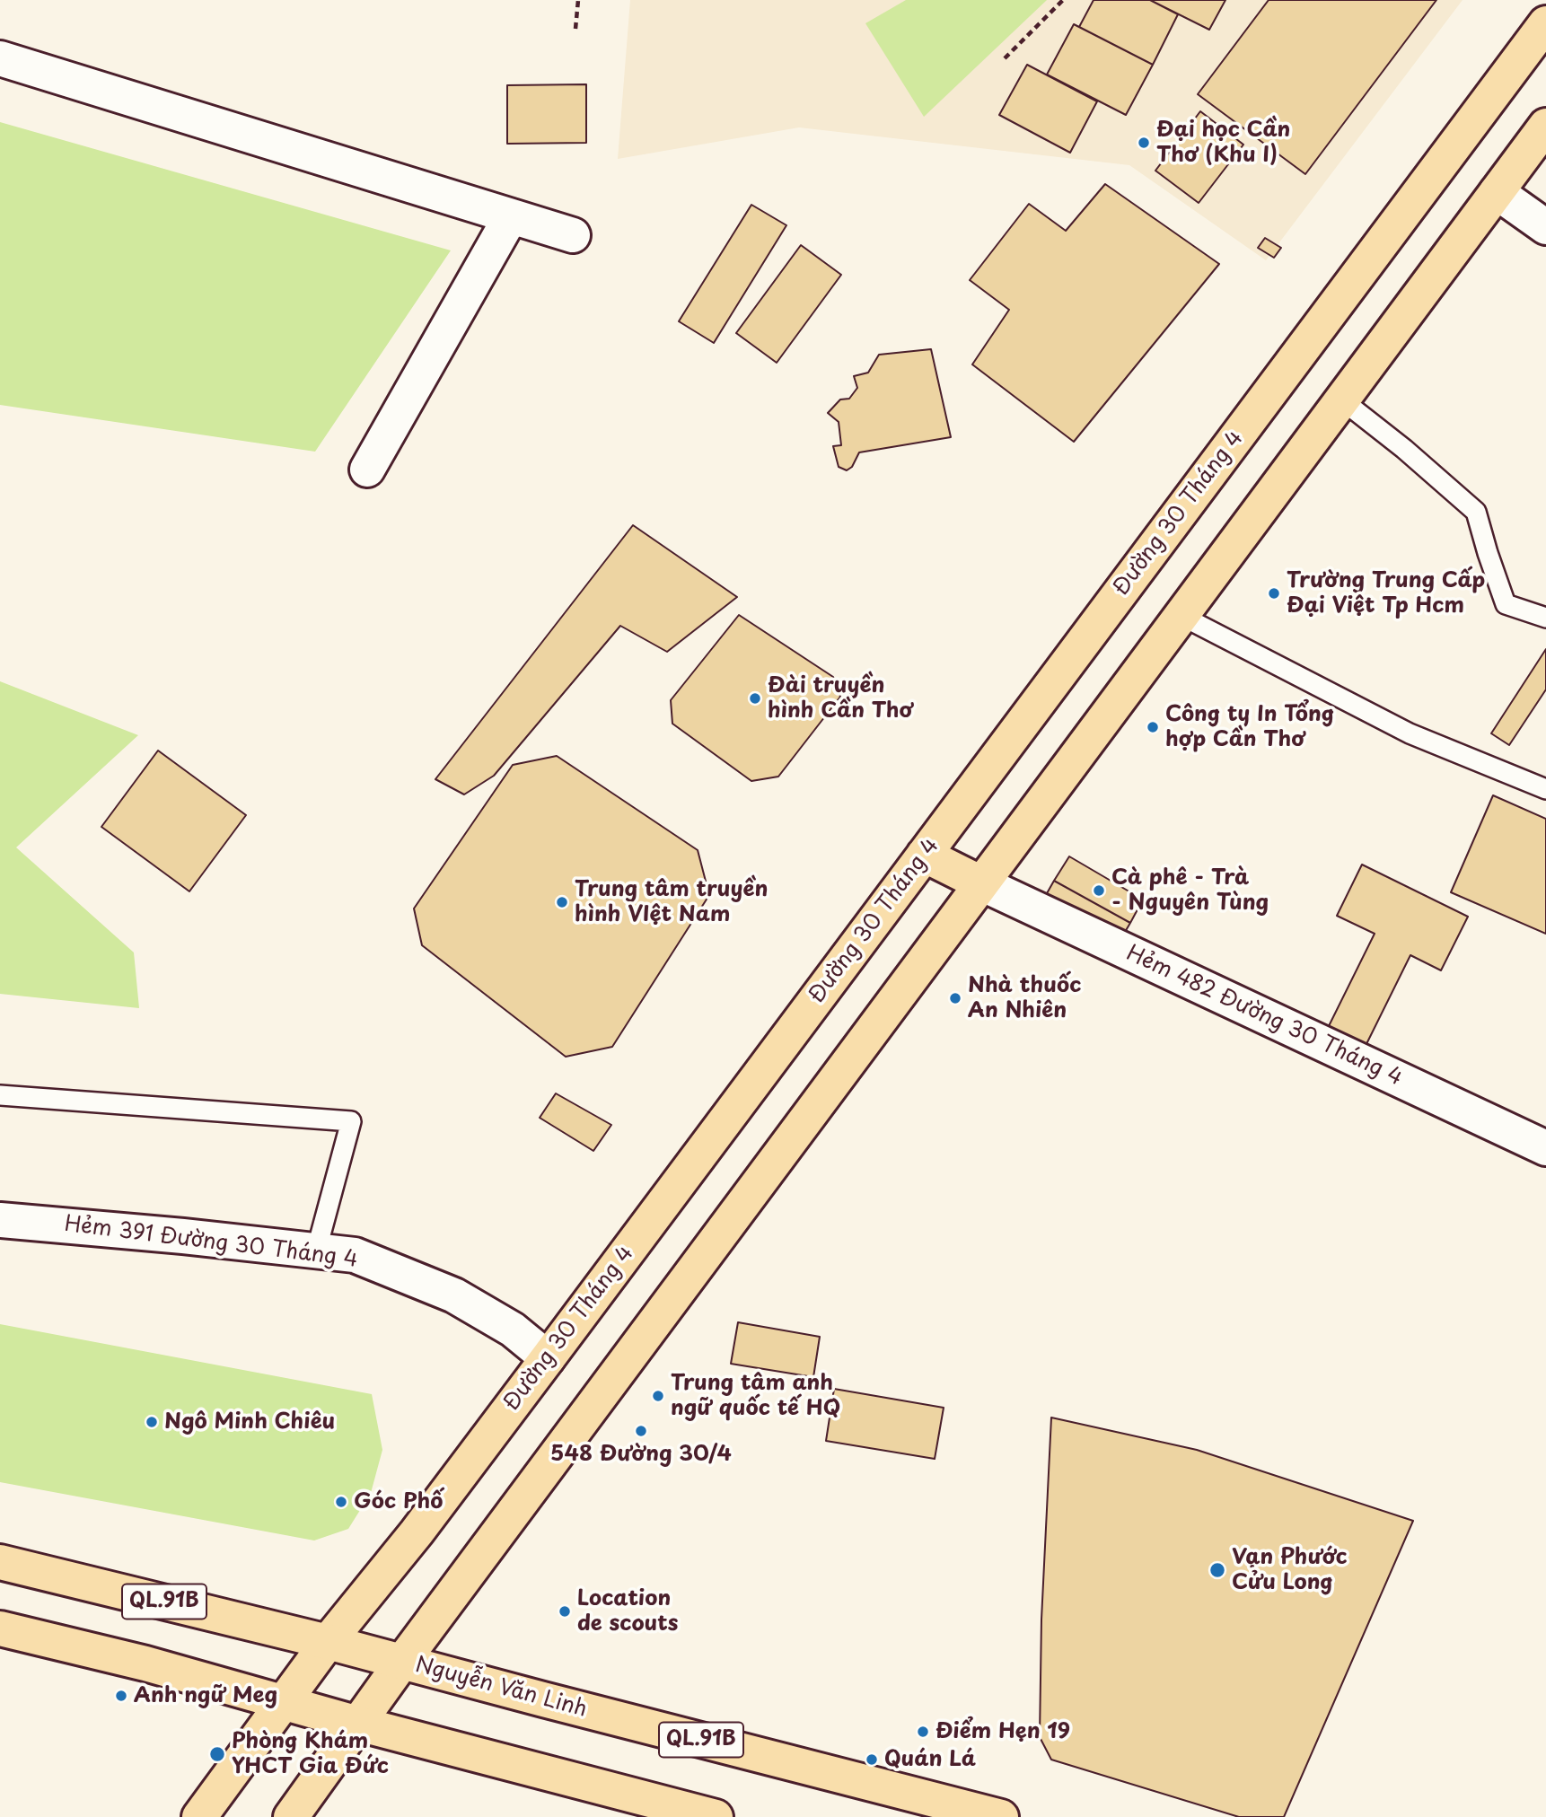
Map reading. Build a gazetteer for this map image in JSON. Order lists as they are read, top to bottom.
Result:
{
  "streets": {
    "main road": ["Đường 30 Tháng 4", "QL.91B", "Nguyễn Văn Linh"],
    "street": ["Hẻm 482 Đường 30 Tháng 4", "Hẻm 391 Đường 30 Tháng 4"]
  },
  "crossings": [
    ["Đường 30 Tháng 4", "Hẻm 391 Đường 30 Tháng 4"],
    ["Đường 30 Tháng 4", "Nguyễn Văn Linh"]
  ],
  "places": [
    "Đại học Cần Thơ (Khu I)",
    "Trường Trung Cấp Đại Việt Tp Hcm",
    "Đài truyền hình Cần Thơ",
    "Công ty In Tổng hợp Cần Thơ",
    "Cà phê - Trà - Nguyên Tùng",
    "Trung tâm truyền hình VIệt Nam",
    "Nhà thuốc An Nhiên",
    "Trung tâm anh ngữ quốc tế HQ",
    "Ngô Minh Chiêu",
    "548 Đường 30/4",
    "Góc Phố",
    "Vạn Phước Cửu Long",
    "Location de scouts",
    "Anh ngữ Meg",
    "Điểm Hẹn 19",
    "Phòng Khám YHCT Gia Đức",
    "Quán Lá"
  ]
}
